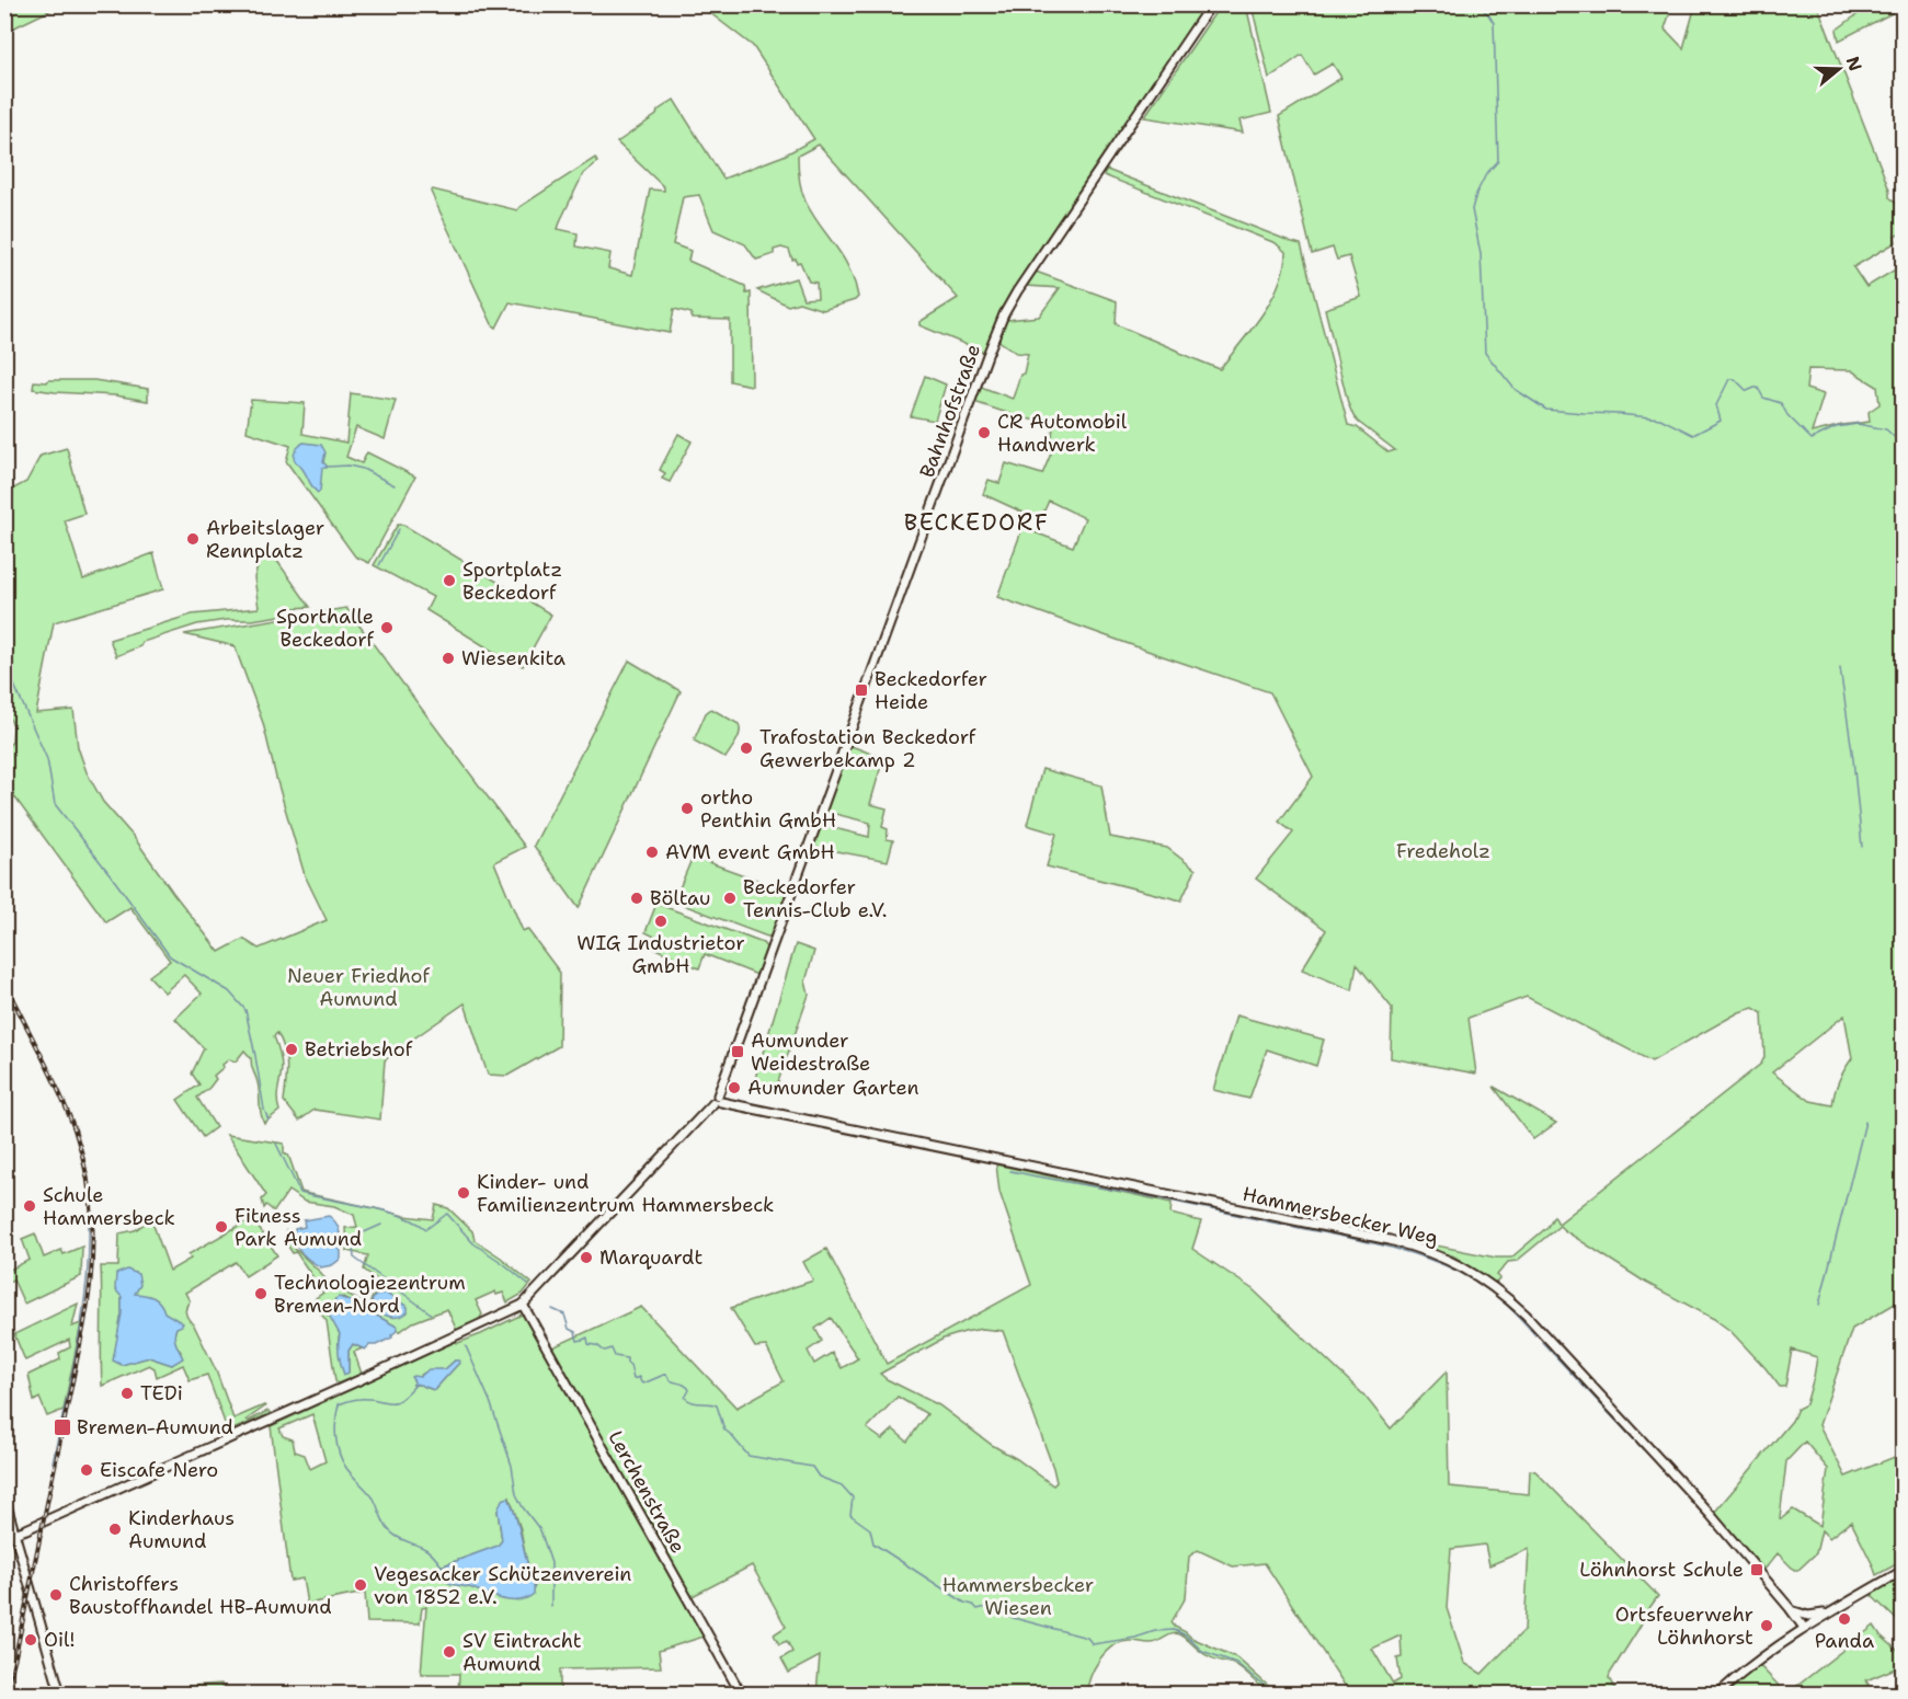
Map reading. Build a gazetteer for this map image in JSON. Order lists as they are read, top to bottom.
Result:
{
  "streets": {
    "street": ["Bahnhofstraße", "Hammersbecker Weg", "Lerchenstraße"]
  },
  "crossings": [
    ["Bahnhofstraße", "Hammersbecker Weg"]
  ],
  "districts": ["BECKEDORF"],
  "parks": ["Fredeholz", "Neuer Friedhof Aumund", "Hammersbecker Wiesen"],
  "places": {
    "other": [
      "CR Automobil Handwerk",
      "Arbeitslager Rennplatz",
      "Sportplatz Beckedorf",
      "Sporthalle Beckedorf",
      "Wiesenkita",
      "Trafostation Beckedorf Gewerbekamp 2",
      "ortho Penthin GmbH",
      "AVM event GmbH",
      "Böltau",
      "Beckedorfer Tennis-Club e.V.",
      "WIG Industrietor GmbH",
      "Betriebshof",
      "Aumunder Garten",
      "Kinder- und Familienzentrum Hammersbeck",
      "Schule Hammersbeck",
      "Fitness Park Aumund",
      "Marquardt",
      "Technologiezentrum Bremen-Nord",
      "TEDi",
      "Eiscafe Nero",
      "Kinderhaus Aumund",
      "Vegesacker Schützenverein von 1852 e.V.",
      "Christoffers Baustoffhandel HB-Aumund",
      "Panda",
      "Ortsfeuerwehr Löhnhorst",
      "Oil!",
      "SV Eintracht Aumund"
    ],
    "transit": [
      "Beckedorfer Heide",
      "Aumunder Weidestraße",
      "Bremen-Aumund",
      "Löhnhorst Schule"
    ]
  },
  "north": "right"
}
